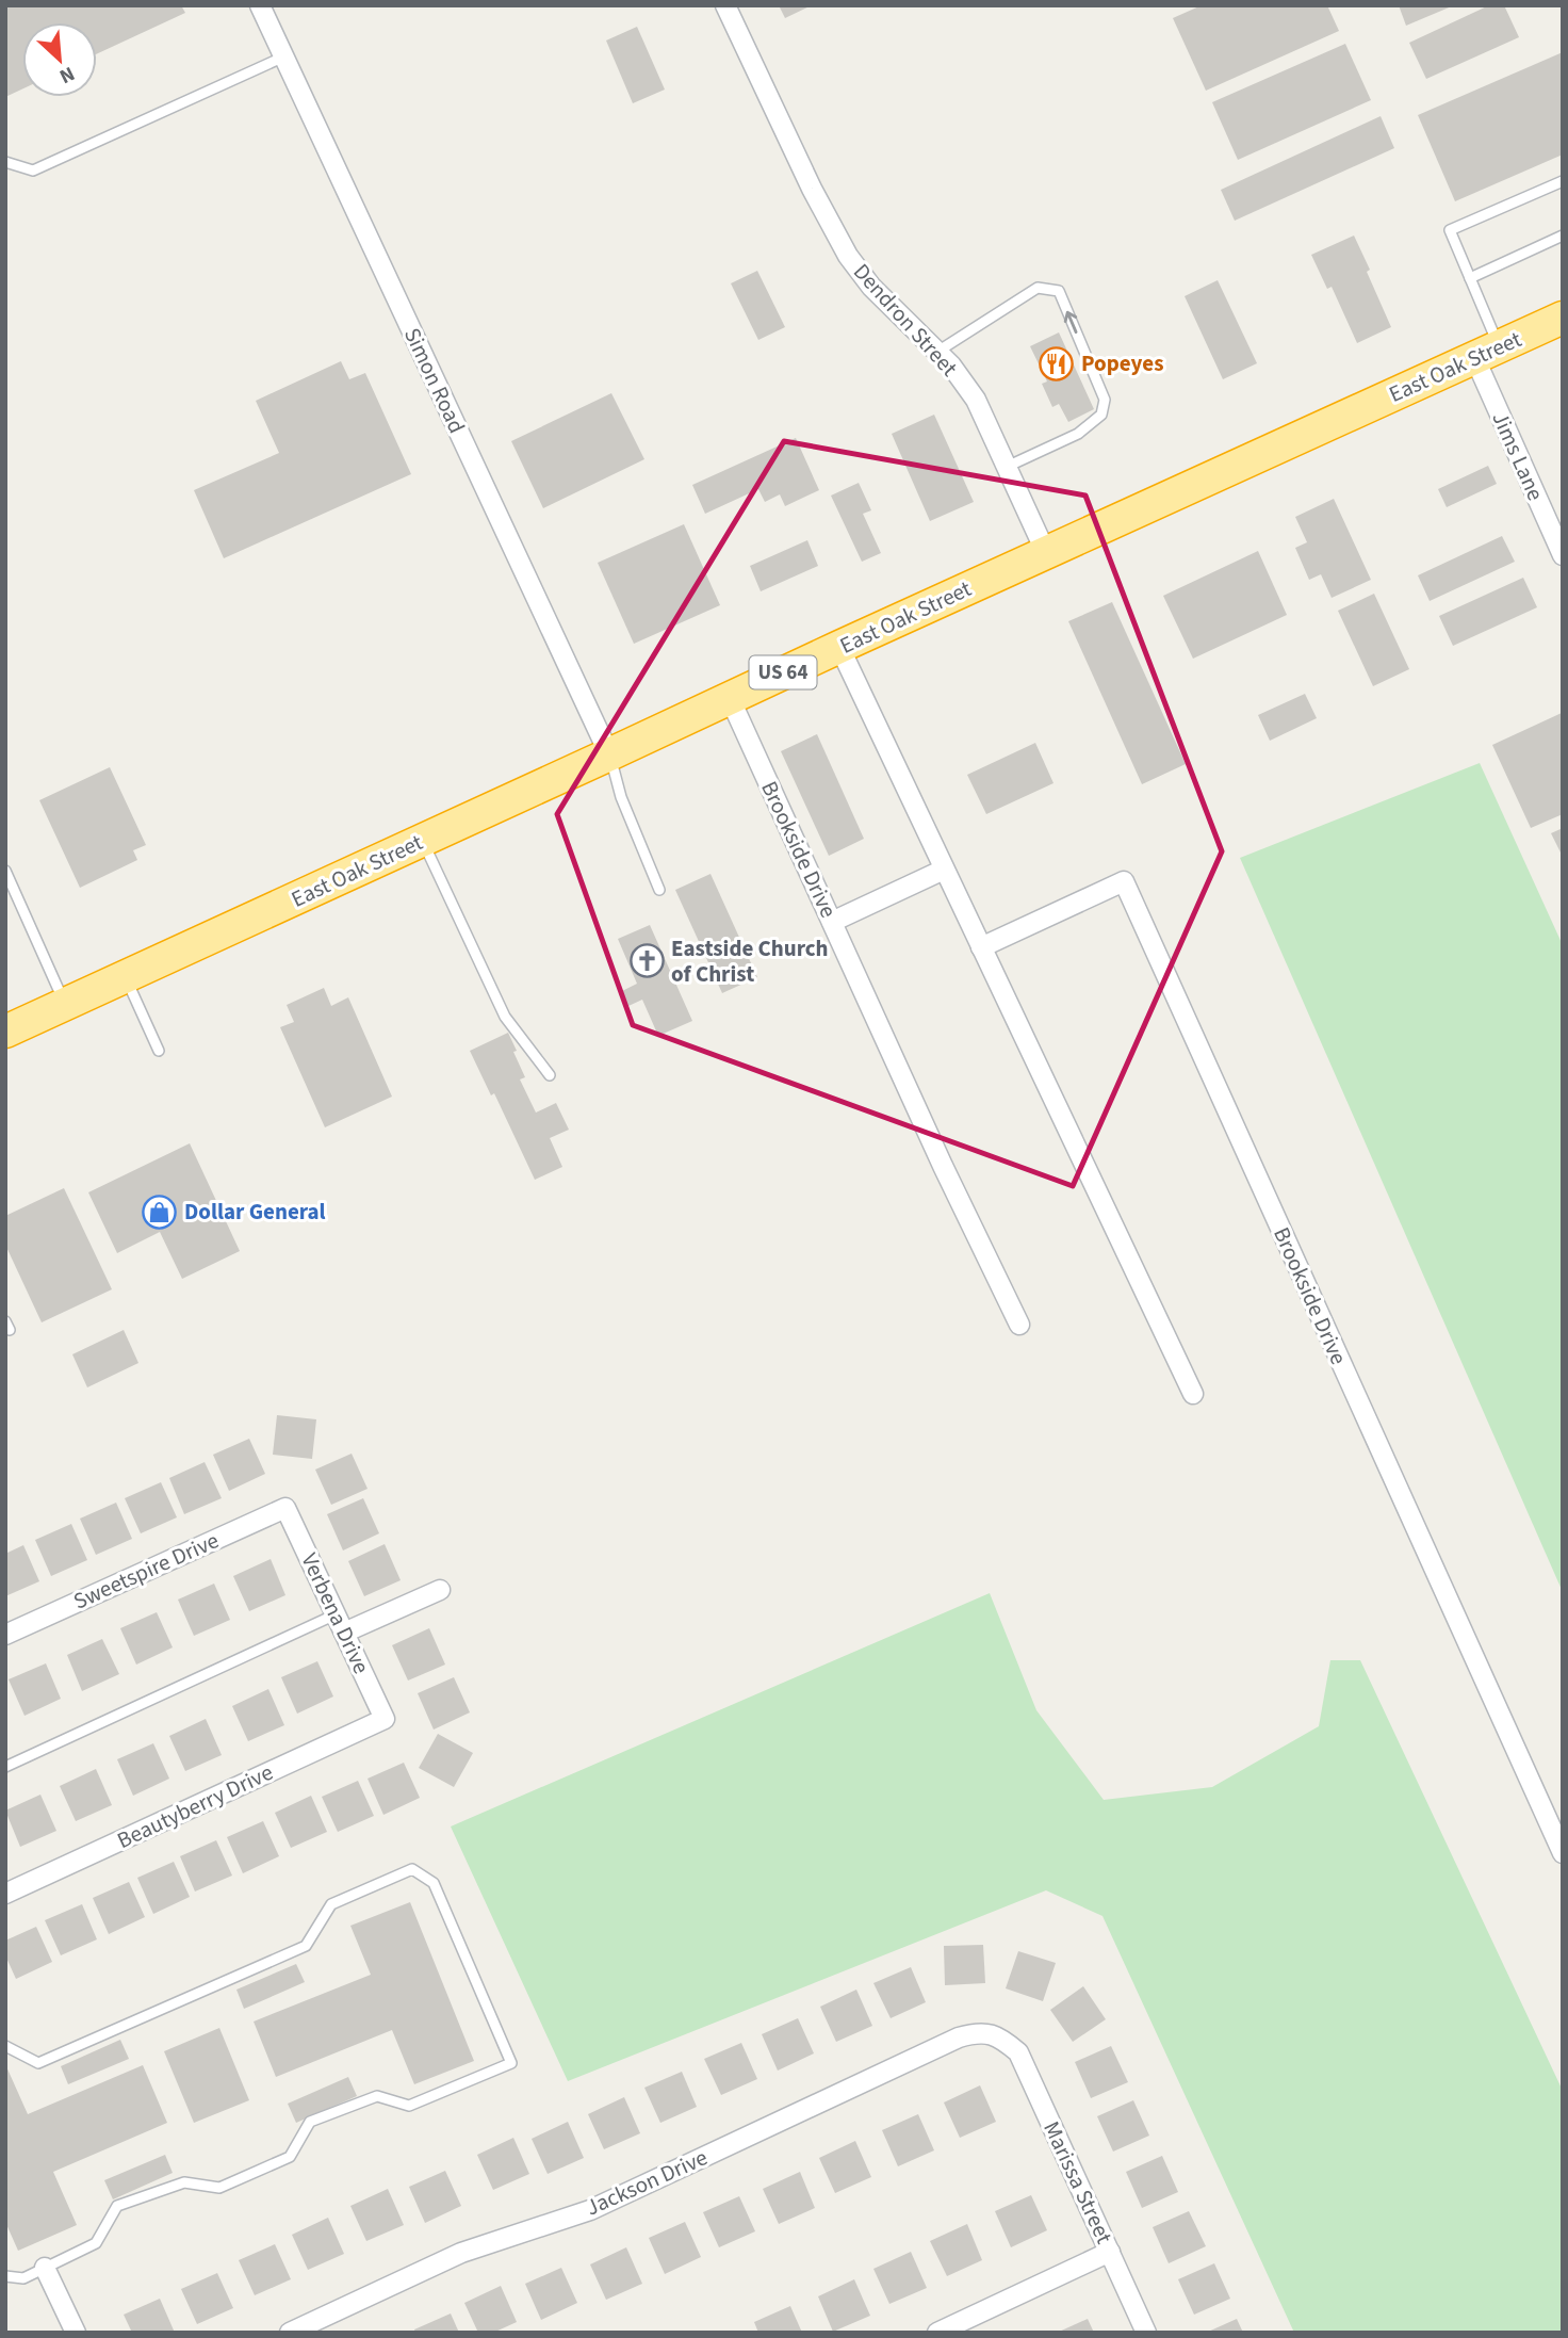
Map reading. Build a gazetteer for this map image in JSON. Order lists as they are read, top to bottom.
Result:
{
  "streets": {
    "highway": ["East Oak Street", "US 64"],
    "street": [
      "Dendron Street",
      "Simon Road",
      "Jims Lane",
      "Brookside Drive",
      "Sweetspire Drive",
      "Verbena Drive",
      "Beautyberry Drive",
      "Jackson Drive",
      "Marissa Street"
    ]
  },
  "crossings": [
    ["Dendron Street", "East Oak Street"],
    ["East Oak Street", "Simon Road"],
    ["East Oak Street", "Jims Lane"],
    ["East Oak Street", "Brookside Drive"],
    ["Sweetspire Drive", "Verbena Drive"],
    ["Verbena Drive", "Beautyberry Drive"],
    ["Jackson Drive", "Marissa Street"]
  ],
  "places": {
    "restaurant": ["Popeyes"],
    "church": ["Eastside Church of Christ"],
    "shop": ["Dollar General"]
  },
  "north": "bottom right"
}
